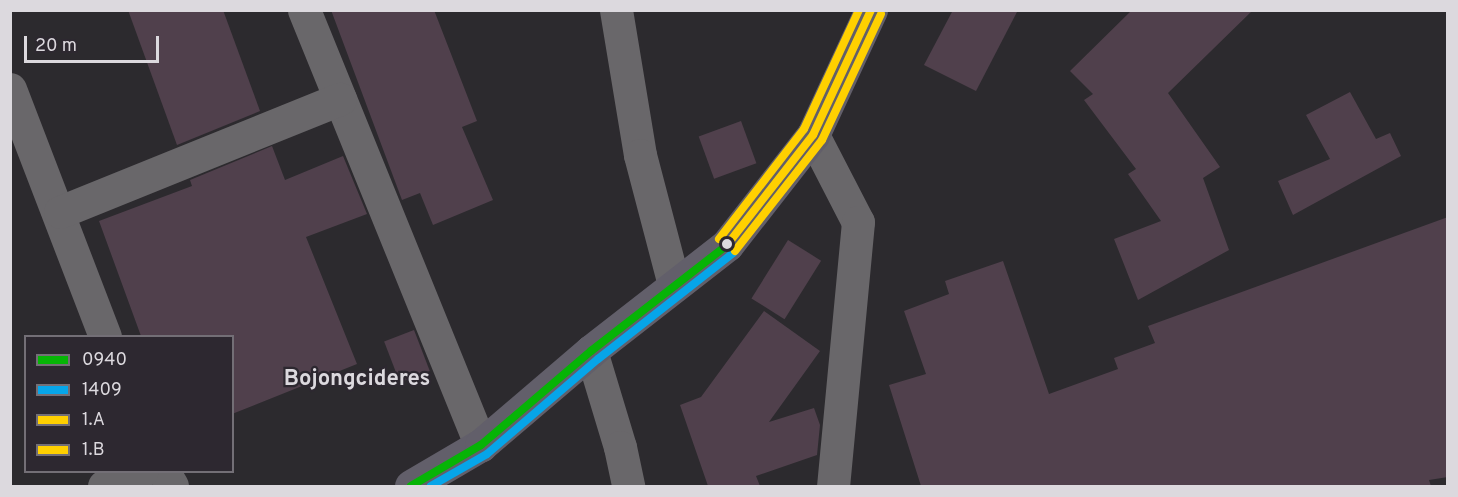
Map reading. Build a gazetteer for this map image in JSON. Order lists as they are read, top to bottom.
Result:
{
  "districts": ["Bojongcideres"],
  "lines": [
    "transit line 1.A",
    "transit line 1.B",
    "transit line 0940",
    "transit line 1409"
  ],
  "legend": [
    "0940",
    "1409",
    "1.A",
    "1.B"
  ],
  "scale_bar": "20 m"
}
